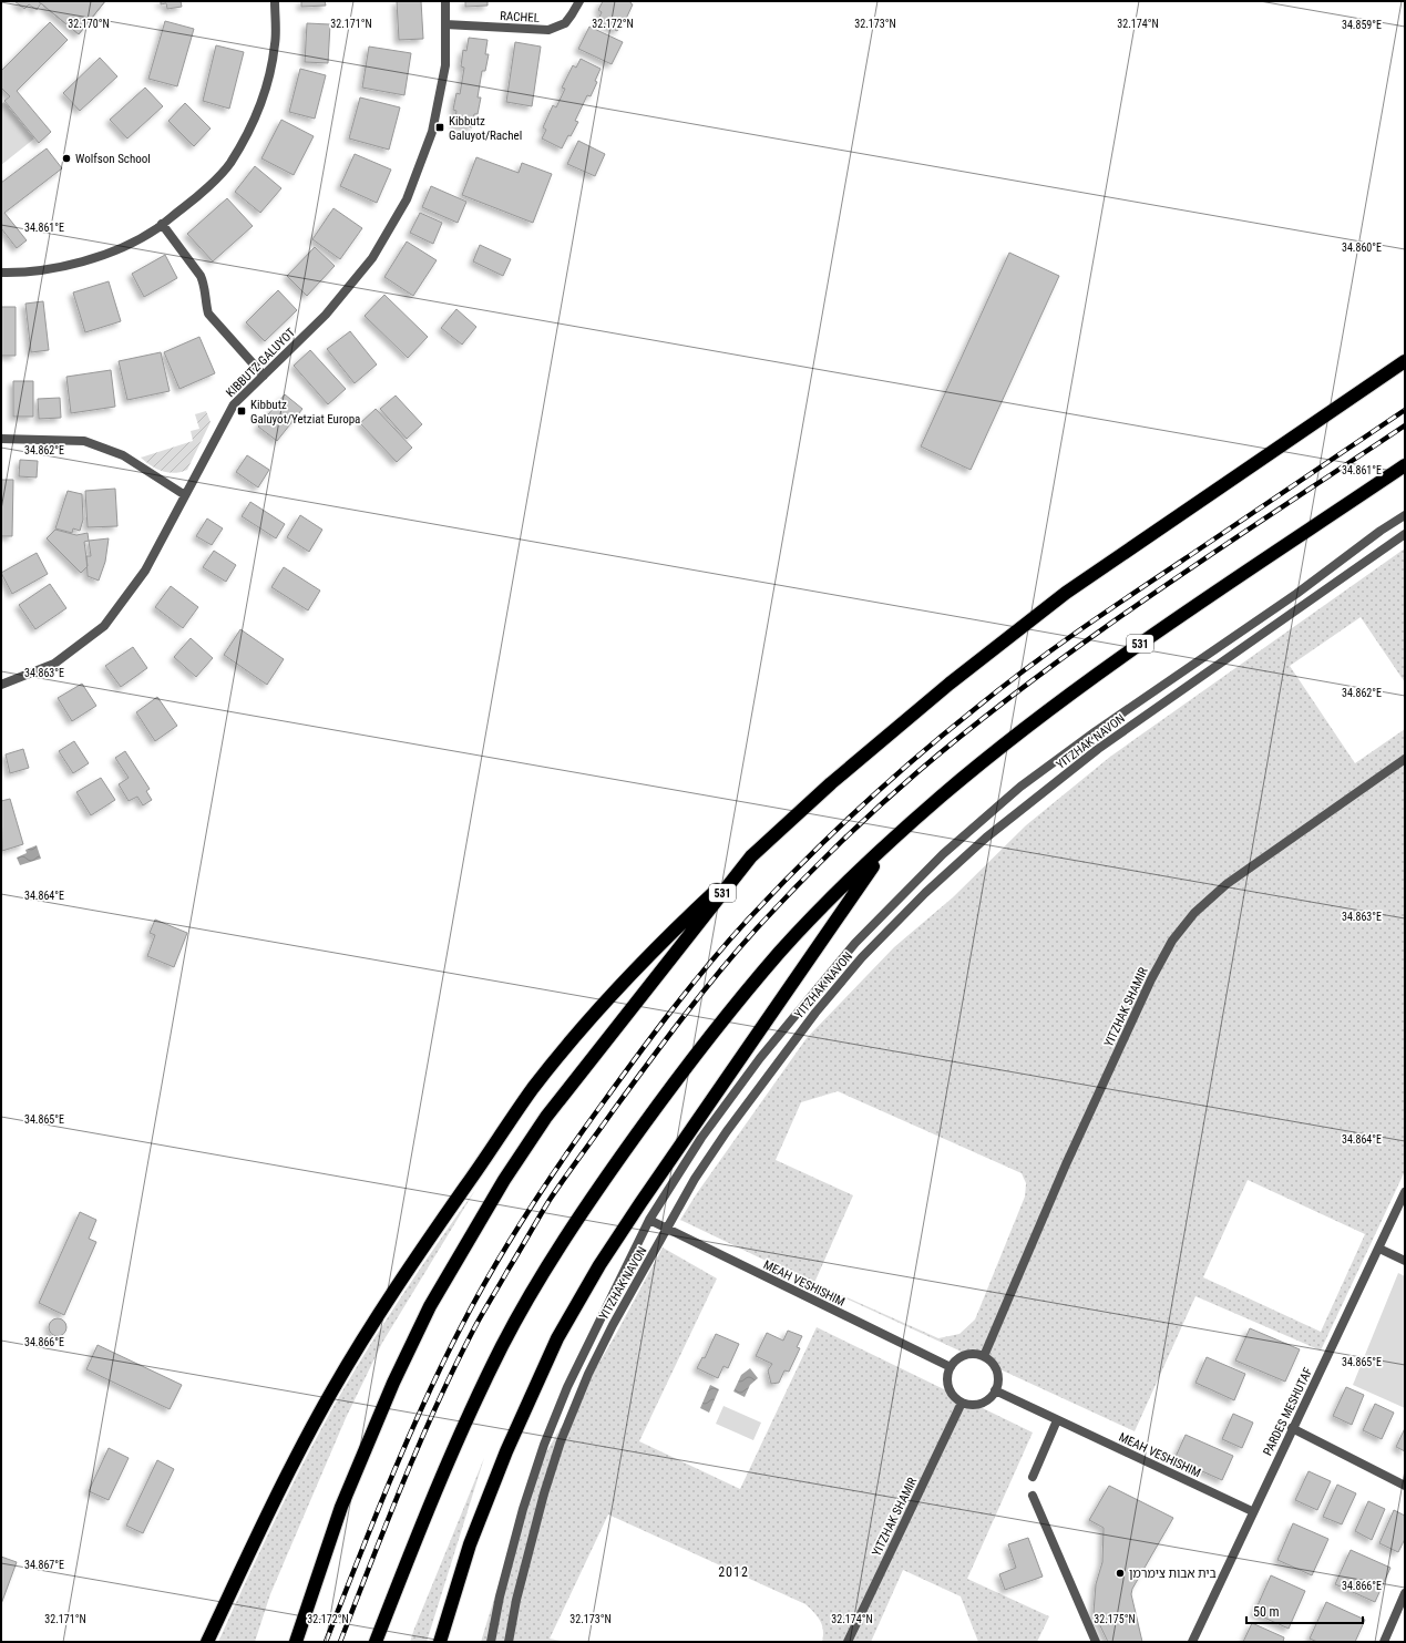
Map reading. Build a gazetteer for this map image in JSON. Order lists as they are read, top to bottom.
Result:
{
  "streets": {
    "highway": ["531"],
    "street": [
      "RACHEL",
      "KIBBUTZ GALUYOT",
      "YITZHAK NAVON",
      "YITZHAK SHAMIR",
      "MEAH VESHISHIM",
      "PARDES MESHUTAF"
    ]
  },
  "crossings": [
    ["RACHEL", "KIBBUTZ GALUYOT"],
    ["YITZHAK NAVON", "MEAH VESHISHIM"],
    ["YITZHAK SHAMIR", "MEAH VESHISHIM"],
    ["MEAH VESHISHIM", "PARDES MESHUTAF"]
  ],
  "districts": ["2012"],
  "places": {
    "transit": ["Kibbutz Galuyot/Rachel", "Kibbutz Galuyot/Yetziat Europa"],
    "other": ["Wolfson School", "בית אבות צימרמן"]
  },
  "scale_bar": "50 m",
  "coordinates": [
    "32.170°N",
    "32.171°N",
    "32.172°N",
    "32.173°N",
    "32.174°N",
    "34.859°E",
    "34.861°E",
    "34.860°E",
    "34.862°E",
    "34.863°E",
    "34.864°E",
    "34.865°E",
    "34.866°E",
    "34.867°E",
    "32.175°N"
  ]
}
